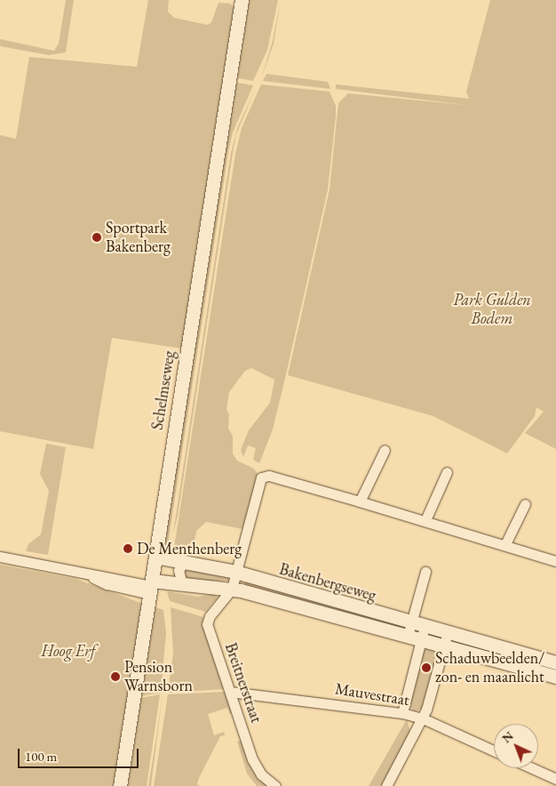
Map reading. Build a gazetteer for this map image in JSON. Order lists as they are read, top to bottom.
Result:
{
  "streets": {
    "street": [
      "Schelmseweg",
      "Bakenbergseweg",
      "Breitnerstraat",
      "Mauvestraat"
    ]
  },
  "crossings": [
    ["Schelmseweg", "Bakenbergseweg"],
    ["Bakenbergseweg", "Breitnerstraat"],
    ["Breitnerstraat", "Mauvestraat"]
  ],
  "parks": ["Park Gulden Bodem", "Hoog Erf"],
  "places": [
    "Sportpark Bakenberg",
    "De Menthenberg",
    "Schaduwbeelden/ zon- en maanlicht",
    "Pension Warnsborn"
  ],
  "scale_bar": "100 m",
  "north": "top left"
}
